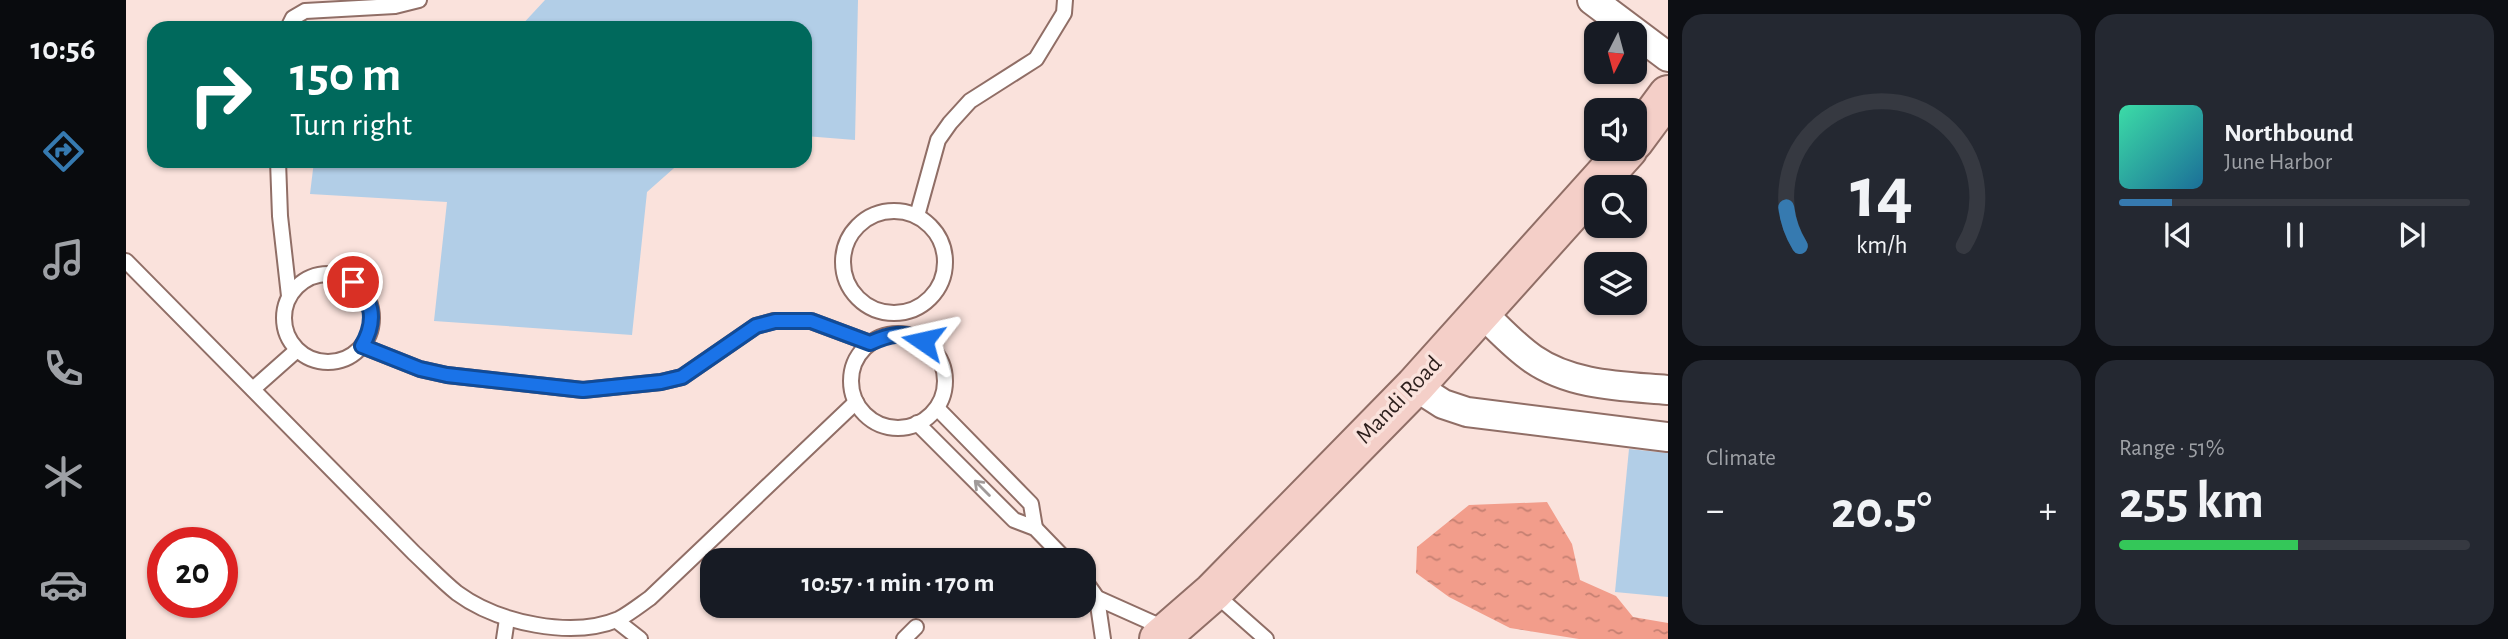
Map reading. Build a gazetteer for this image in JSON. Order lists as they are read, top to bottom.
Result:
{
  "streets": {
    "street": ["Mandi Road"]
  },
  "north": "bottom",
  "page": {
    "tabs": "10:56",
    "turn": ["150 m", "Turn right"],
    "song": ["Northbound", "June Harbor"],
    "tile": [
      "Climate",
      ["Range · 51%", "255 km"]
    ],
    "heat": ["−", "20.5°", "+"],
    "limit": "20",
    "trip": "10:57 · 1 min · 170 m",
    "gauge": ["14", "km/h"]
  }
}
